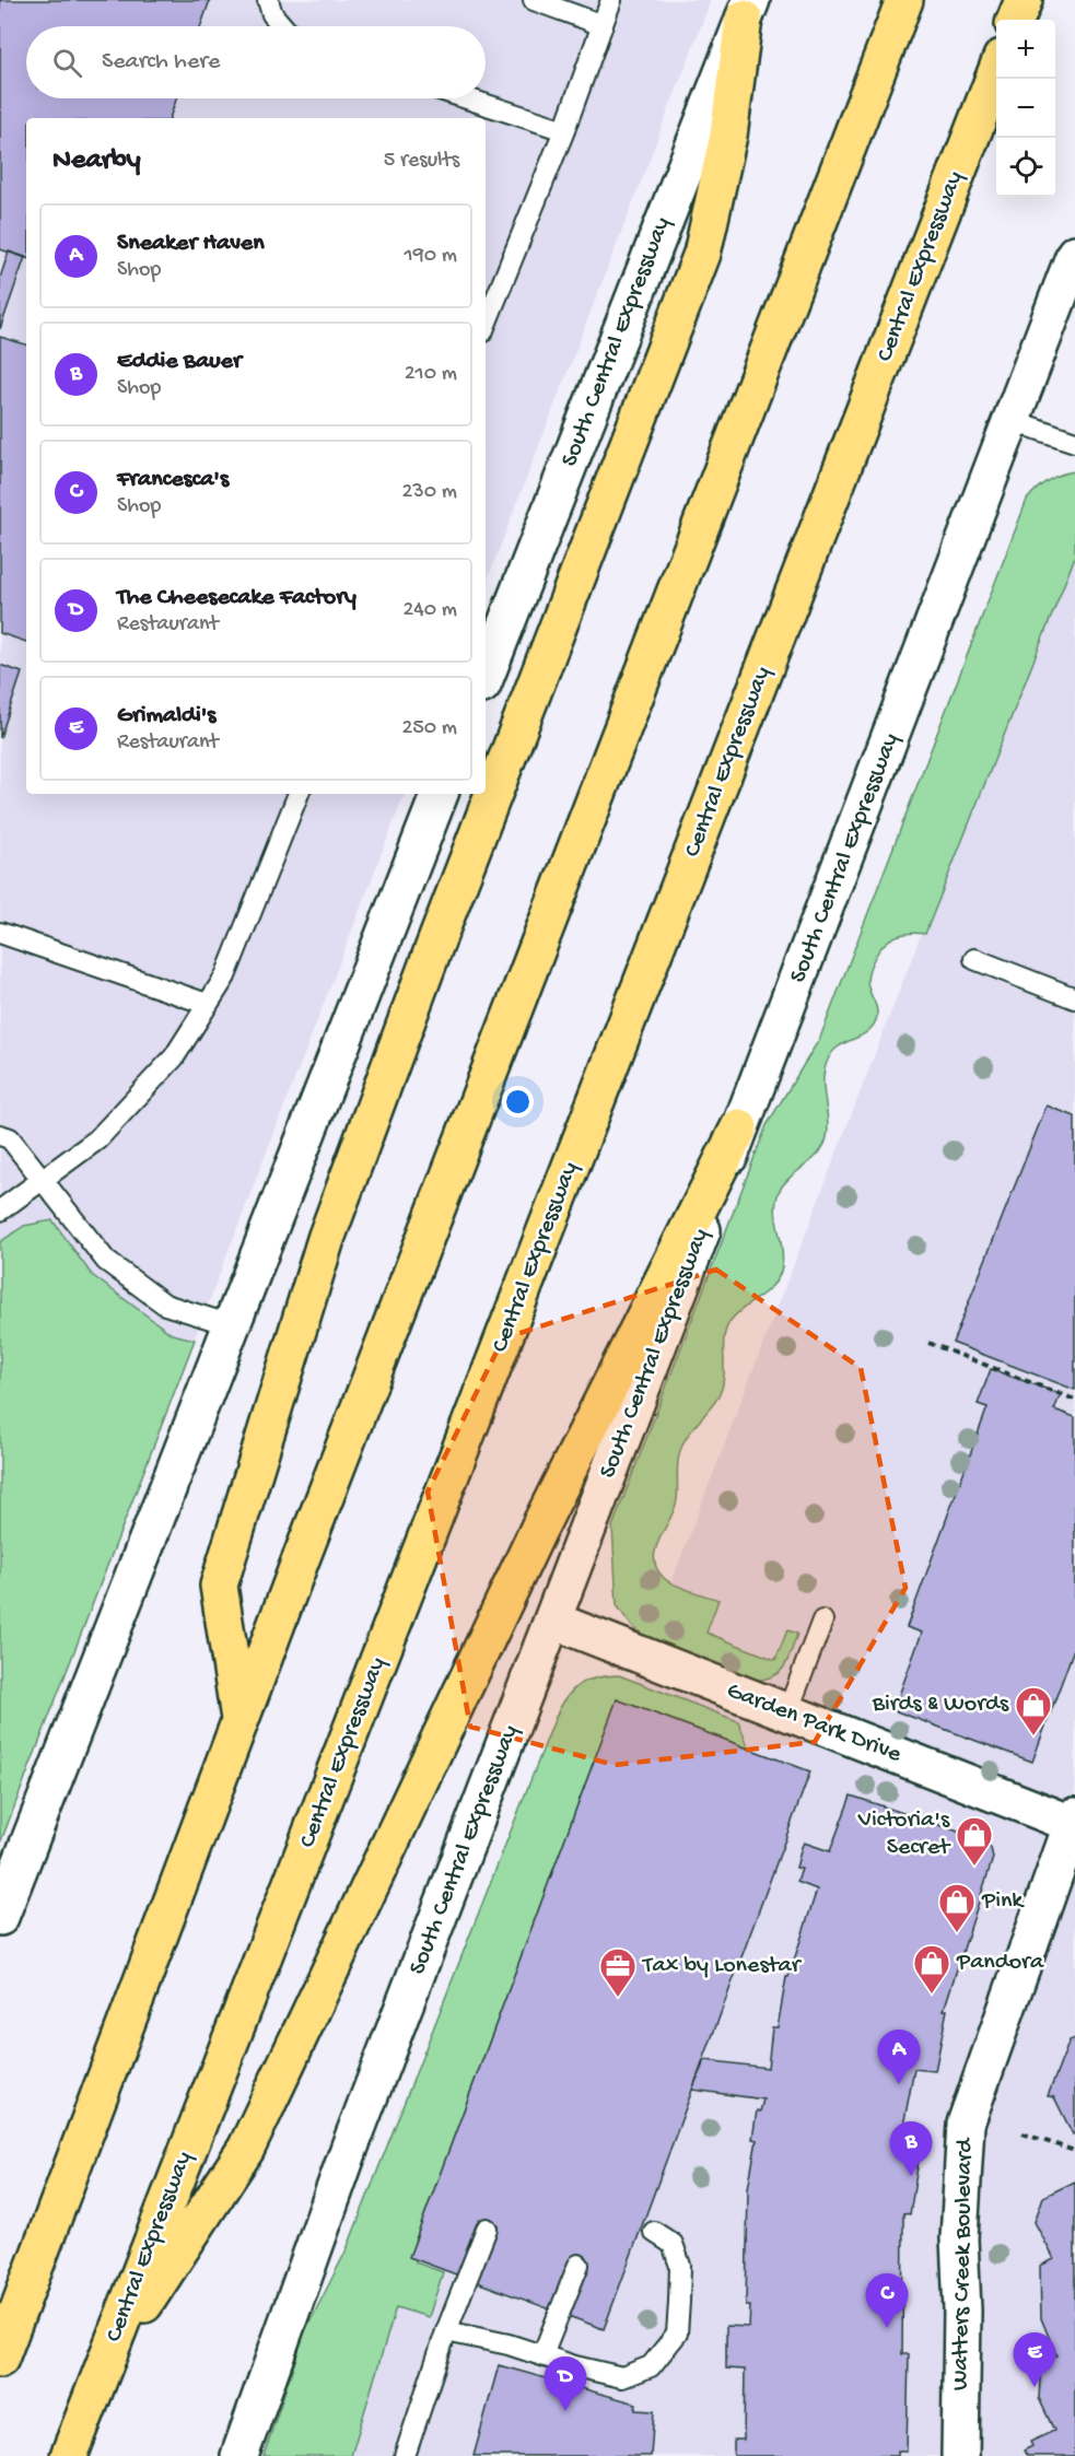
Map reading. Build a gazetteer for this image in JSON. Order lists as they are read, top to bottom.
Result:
{
  "streets": {
    "highway": ["Central Expressway"],
    "main road": ["South Central Expressway", "Garden Park Drive", "Watters Creek Boulevard"]
  },
  "crossings": [
    ["South Central Expressway", "Garden Park Drive"],
    ["Garden Park Drive", "Watters Creek Boulevard"]
  ],
  "places": {
    "shop": [
      "Birds & Words",
      "Victoria's Secret",
      "Pink",
      "Pandora"
    ],
    "office": ["Tax by Lonestar"]
  },
  "page": {
    "map_buttons": ["+", "−"],
    "search": "Search here",
    "heading": ["Nearby", "5 results"],
    "list": [
      {
        "mark": "A",
        "name": "Sneaker Haven",
        "note": "Shop",
        "value": "190 m"
      },
      {
        "mark": "B",
        "name": "Eddie Bauer",
        "note": "Shop",
        "value": "210 m"
      },
      {
        "mark": "C",
        "name": "Francesca's",
        "note": "Shop",
        "value": "230 m"
      },
      {
        "mark": "D",
        "name": "The Cheesecake Factory",
        "note": "Restaurant",
        "value": "240 m"
      },
      {
        "mark": "E",
        "name": "Grimaldi's",
        "note": "Restaurant",
        "value": "250 m"
      }
    ],
    "pins": [
      "A",
      "B",
      "C",
      "E",
      "D"
    ]
  }
}
